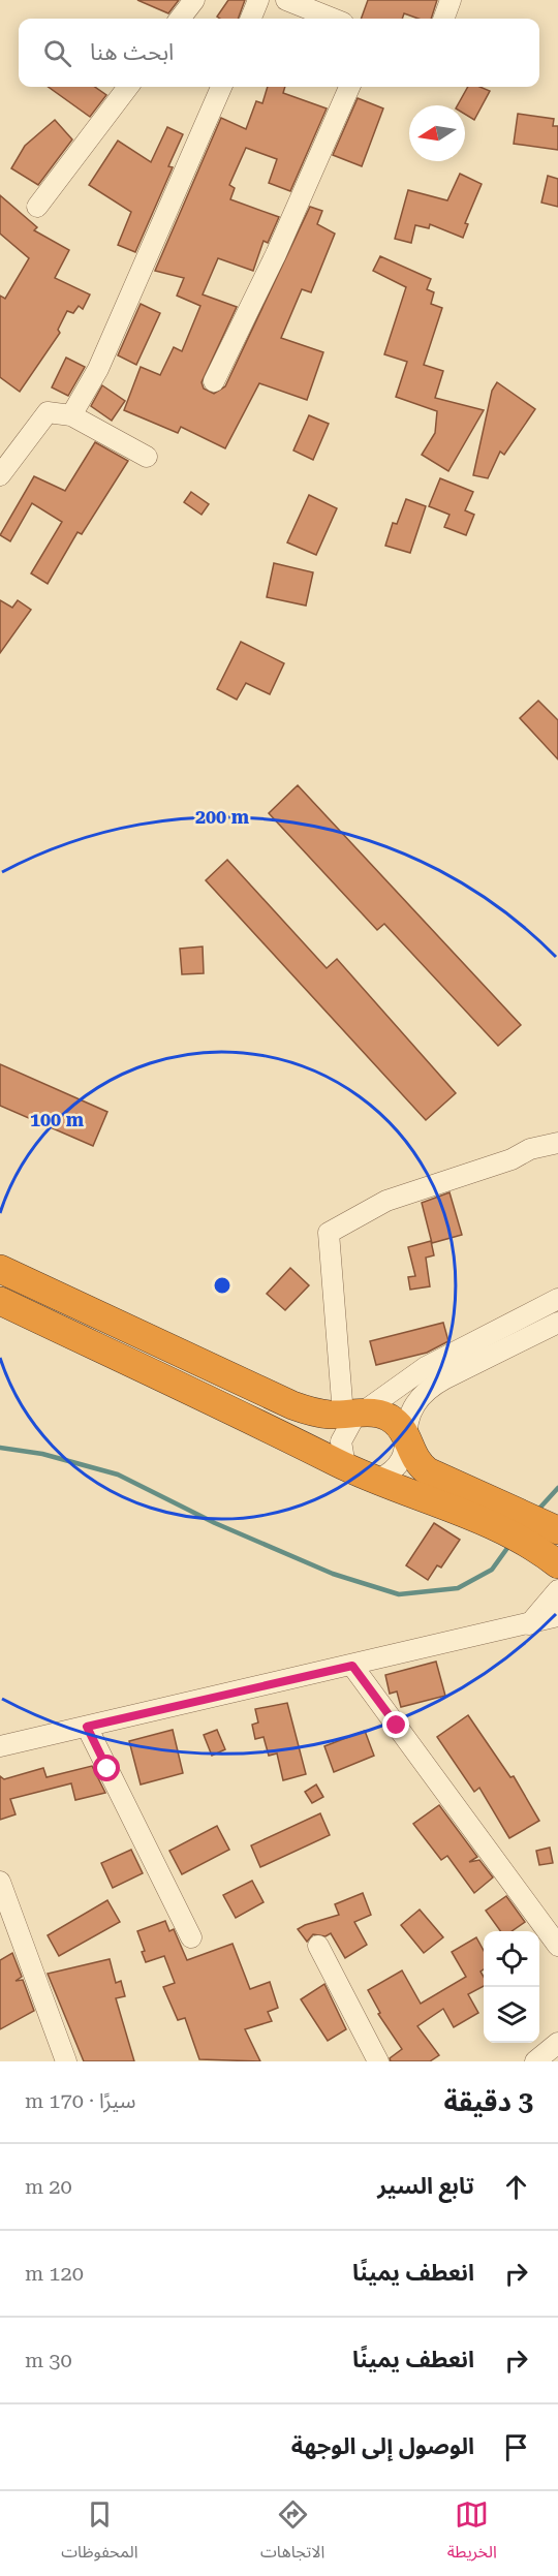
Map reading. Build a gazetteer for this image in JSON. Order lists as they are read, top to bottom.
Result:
{
  "north": "left",
  "page": {
    "search": "ابحث هنا",
    "heading": ["3 دقيقة", "سيرًا · 170 m"],
    "list": [
      ["تابع السير", "20 m"],
      ["انعطف يمينًا", "120 m"],
      ["انعطف يمينًا", "30 m"],
      "الوصول إلى الوجهة"
    ],
    "nav": ["الخريطة", "الاتجاهات", "المحفوظات"]
  },
  "rings": ["200 m", "100 m"]
}
